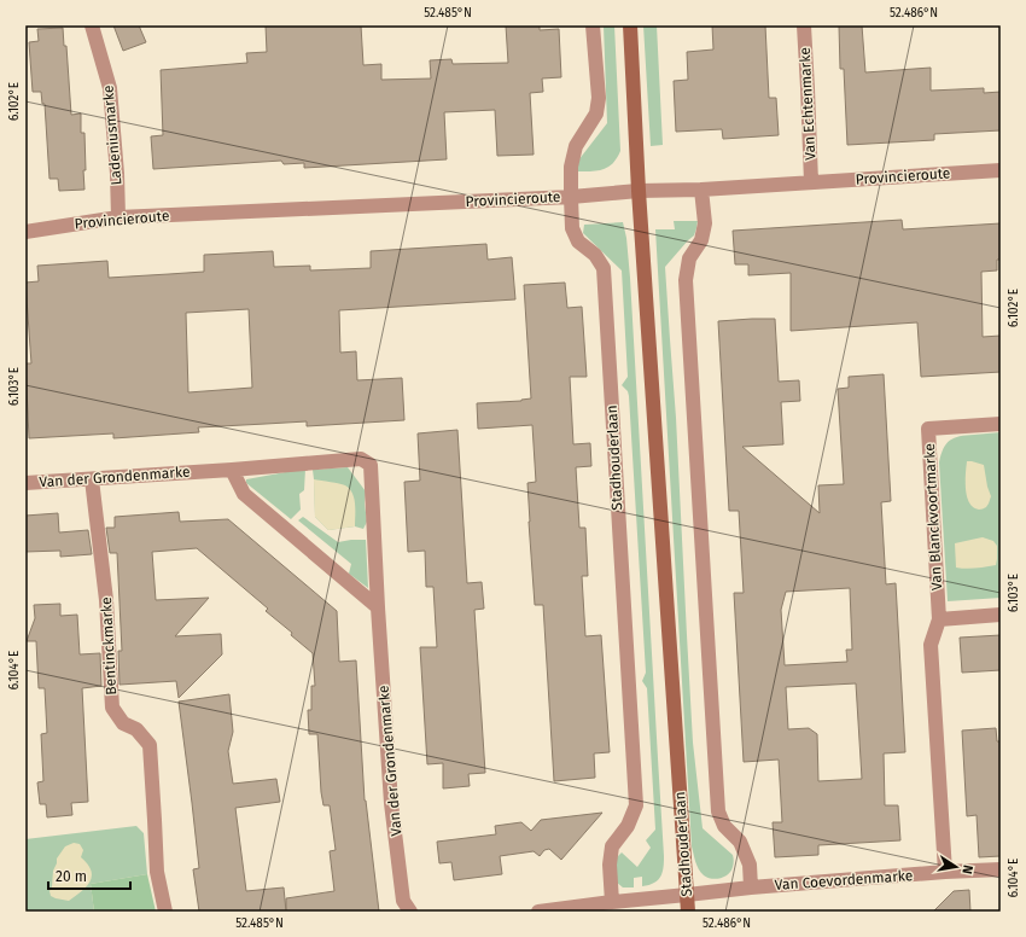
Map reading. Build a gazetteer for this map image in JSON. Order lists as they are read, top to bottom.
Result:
{
  "streets": {
    "street": [
      "Van Echtenmarke",
      "Ladeniusmarke",
      "Provincieroute",
      "Stadhouderlaan",
      "Van der Grondenmarke",
      "Van Blanckvoortmarke",
      "Bentinckmarke",
      "Van Coevordenmarke"
    ]
  },
  "crossings": [
    ["Van Echtenmarke", "Provincieroute"],
    ["Ladeniusmarke", "Provincieroute"],
    ["Provincieroute", "Stadhouderlaan"],
    ["Stadhouderlaan", "Van Coevordenmarke"],
    ["Van der Grondenmarke", "Bentinckmarke"],
    ["Van Blanckvoortmarke", "Van Coevordenmarke"]
  ],
  "scale_bar": "20 m",
  "north": "right",
  "coordinates": [
    "52.485°N",
    "52.486°N",
    "6.102°E",
    "6.103°E",
    "6.104°E"
  ]
}
